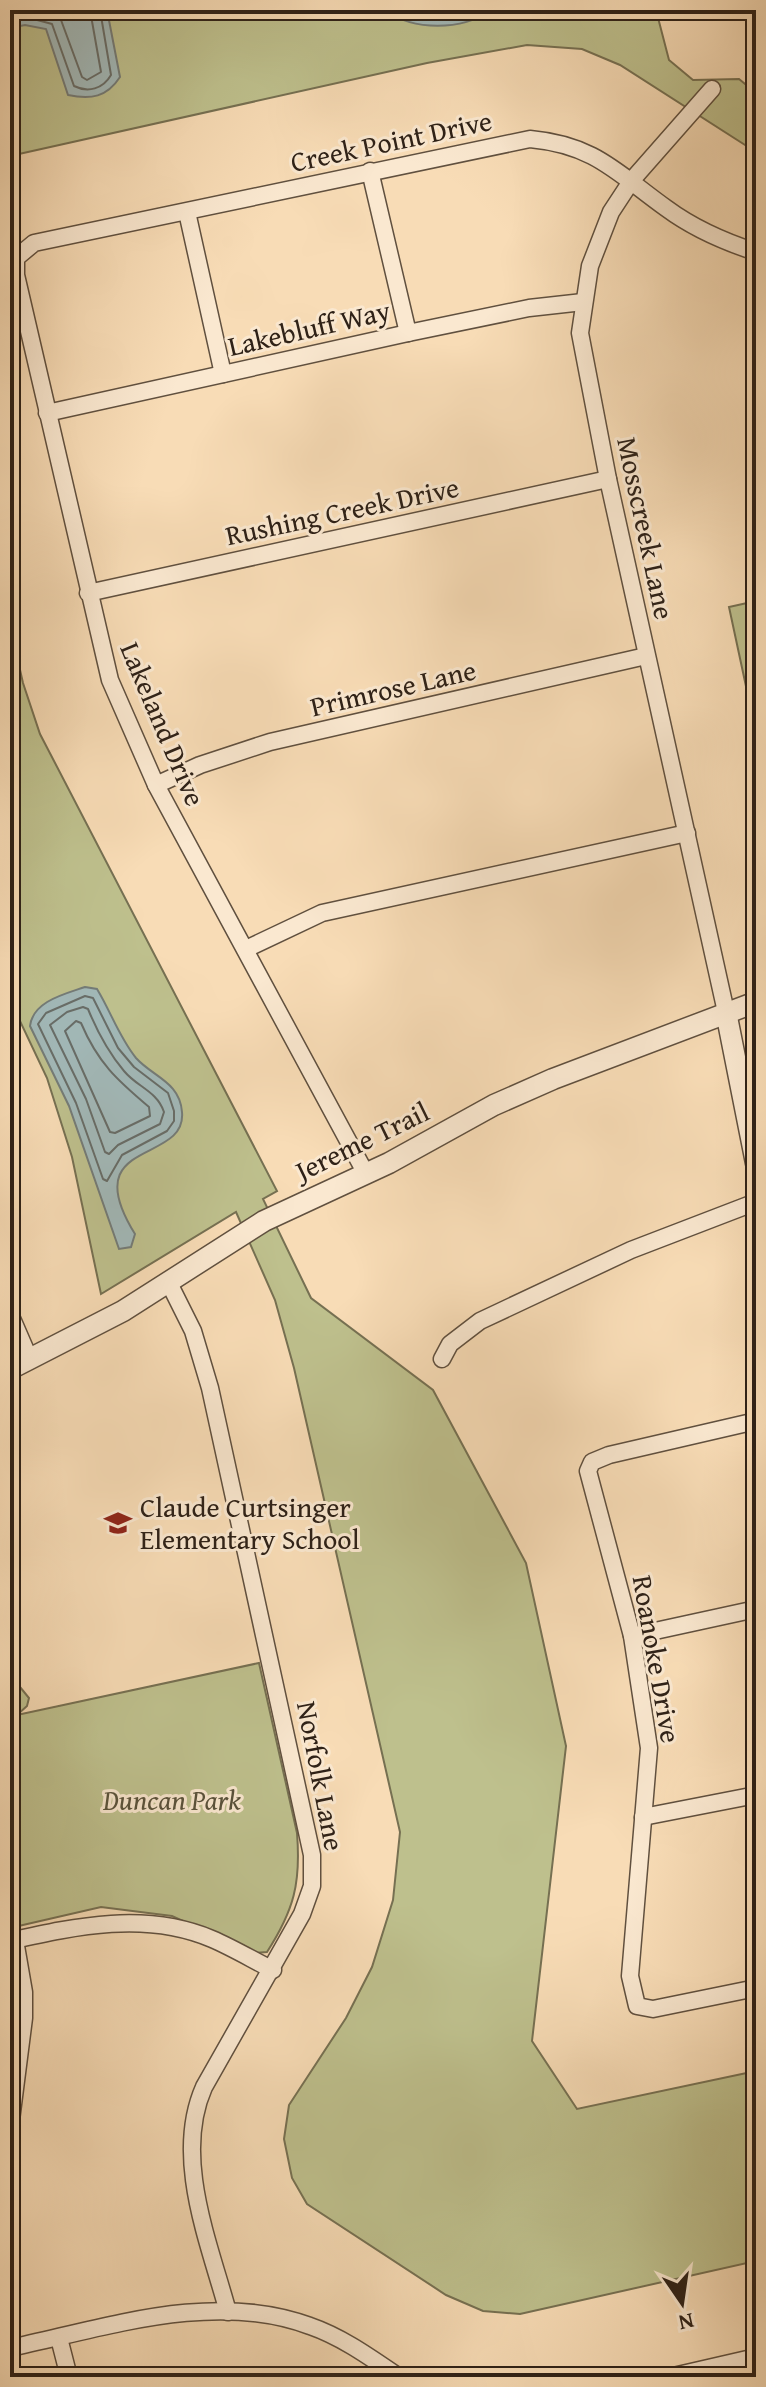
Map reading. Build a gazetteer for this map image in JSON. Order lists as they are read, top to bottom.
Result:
{
  "streets": {
    "street": [
      "Creek Point Drive",
      "Lakebluff Way",
      "Rushing Creek Drive",
      "Mosscreek Lane",
      "Primrose Lane",
      "Lakeland Drive",
      "Jereme Trail",
      "Roanoke Drive",
      "Norfolk Lane"
    ]
  },
  "crossings": [
    ["Creek Point Drive", "Mosscreek Lane"],
    ["Creek Point Drive", "Lakeland Drive"],
    ["Lakebluff Way", "Mosscreek Lane"],
    ["Lakebluff Way", "Lakeland Drive"],
    ["Rushing Creek Drive", "Mosscreek Lane"],
    ["Rushing Creek Drive", "Lakeland Drive"],
    ["Mosscreek Lane", "Primrose Lane"],
    ["Mosscreek Lane", "Jereme Trail"],
    ["Primrose Lane", "Lakeland Drive"],
    ["Lakeland Drive", "Jereme Trail"],
    ["Jereme Trail", "Norfolk Lane"]
  ],
  "parks": ["Duncan Park"],
  "places": {
    "school or university": ["Claude Curtsinger Elementary School"]
  },
  "north": "bottom"
}
